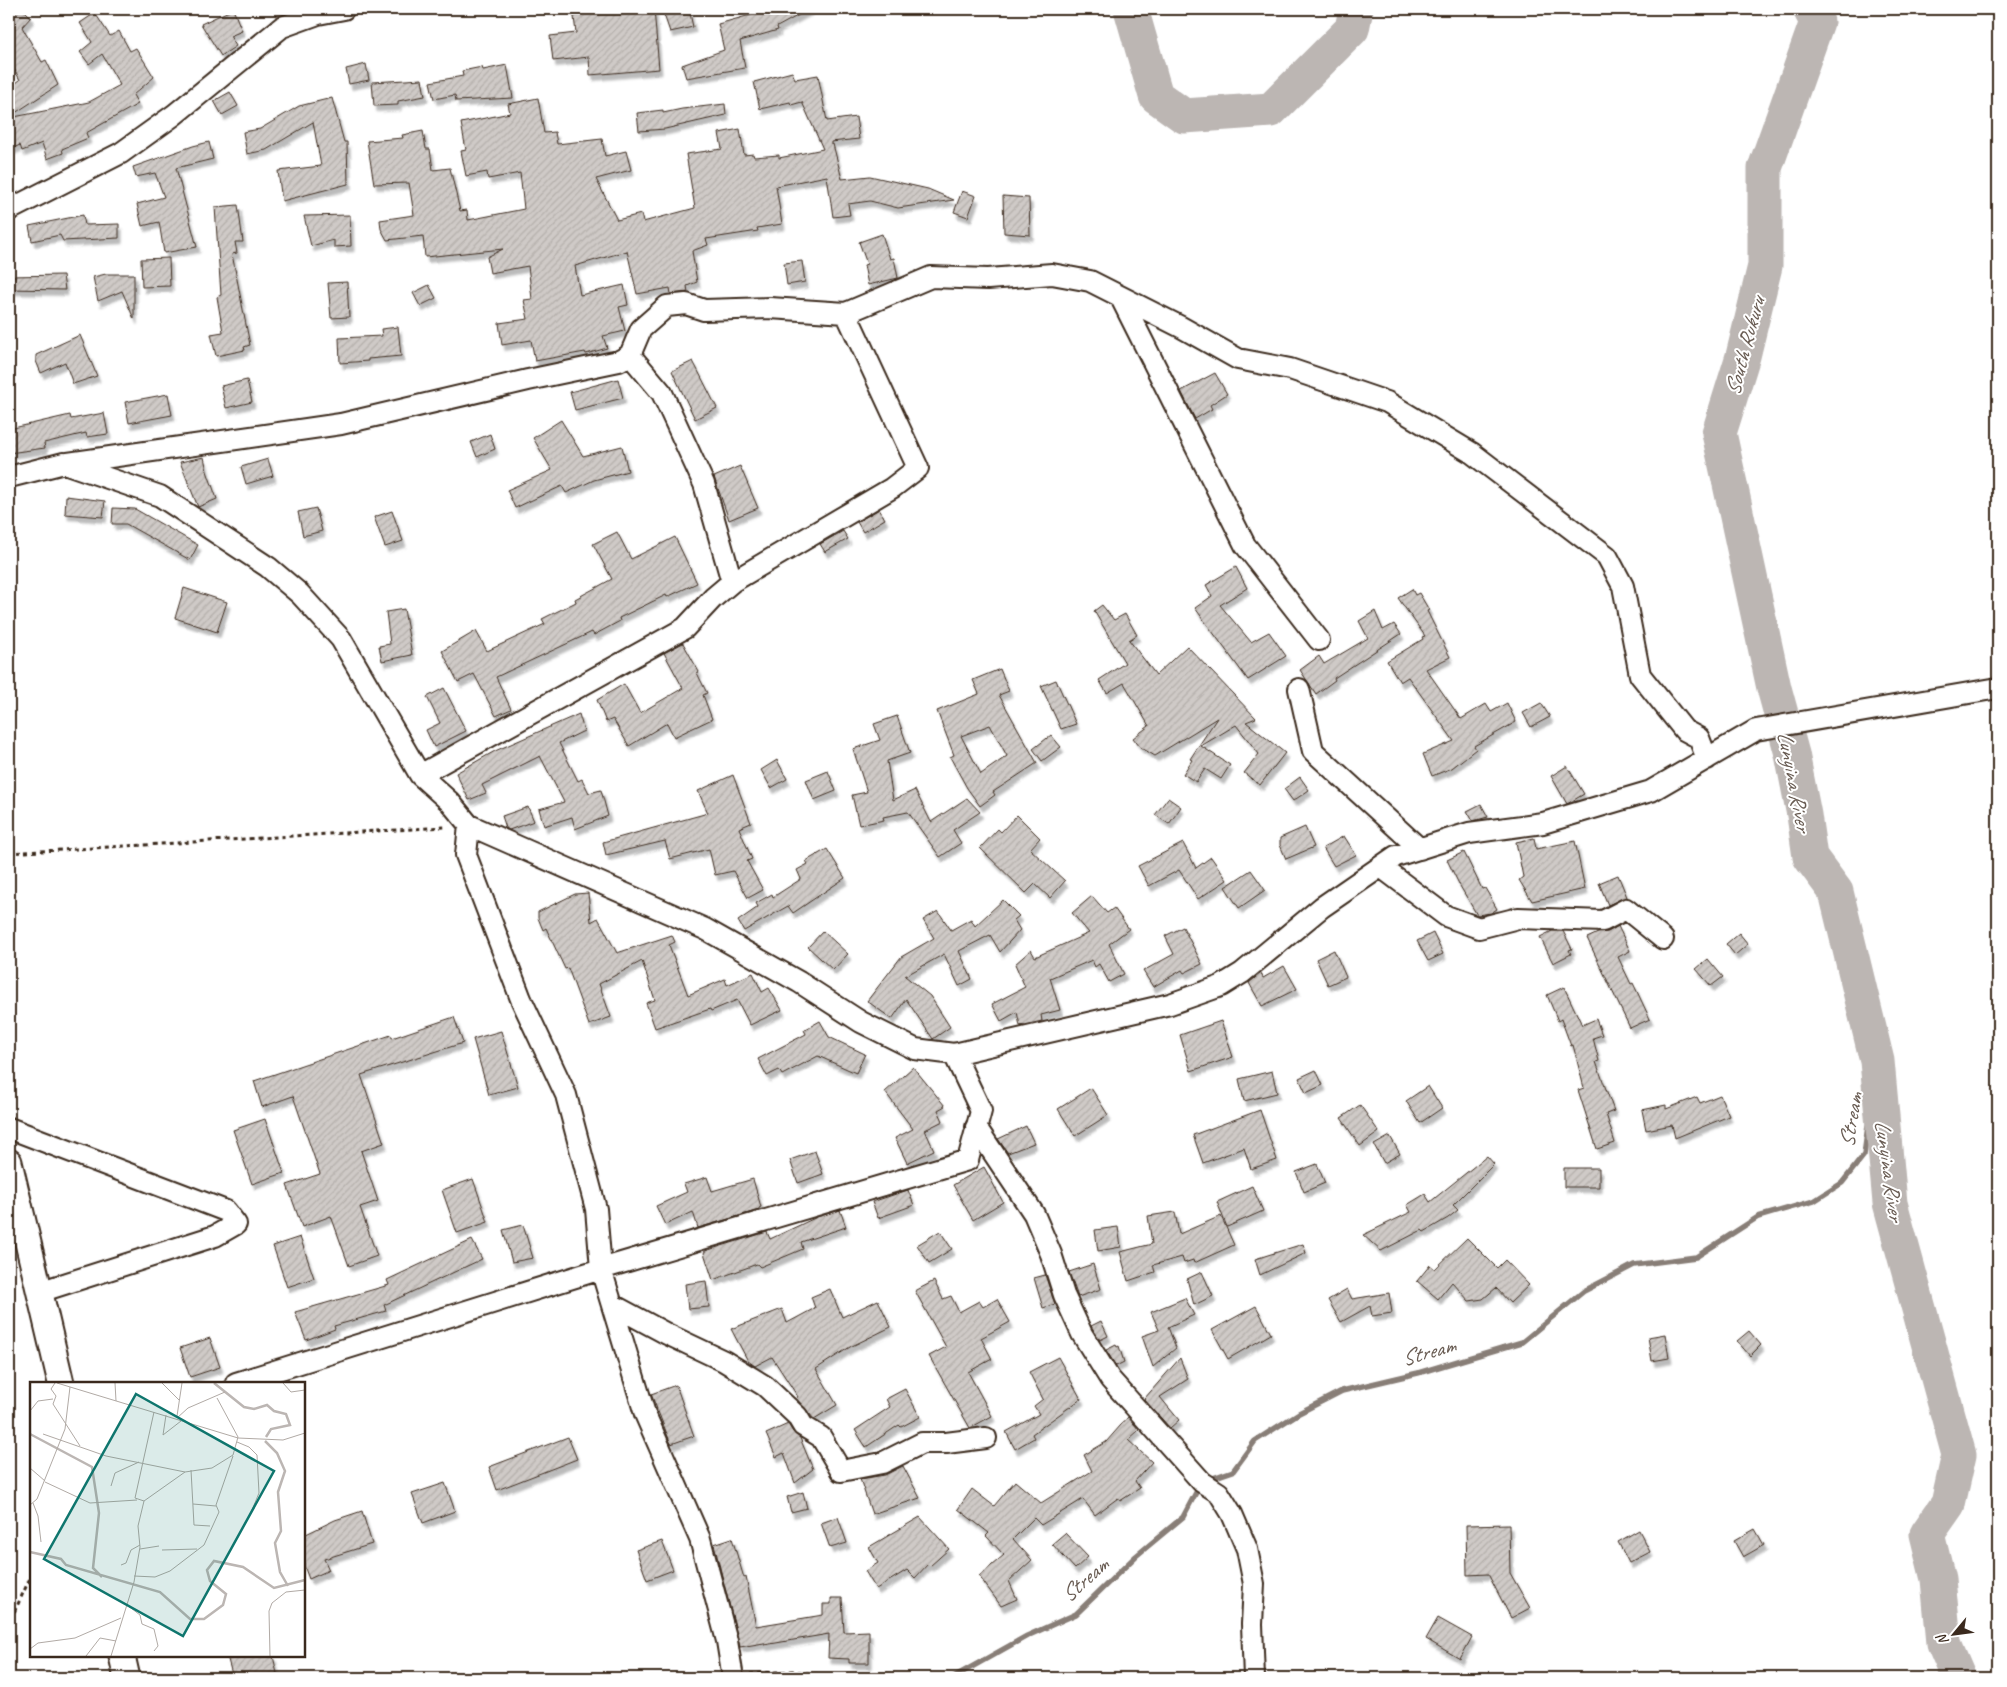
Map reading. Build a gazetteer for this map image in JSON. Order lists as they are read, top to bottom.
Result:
{
  "water": ["South Rukuru", "Lunyina River", "Stream"],
  "north": "bottom left"
}
